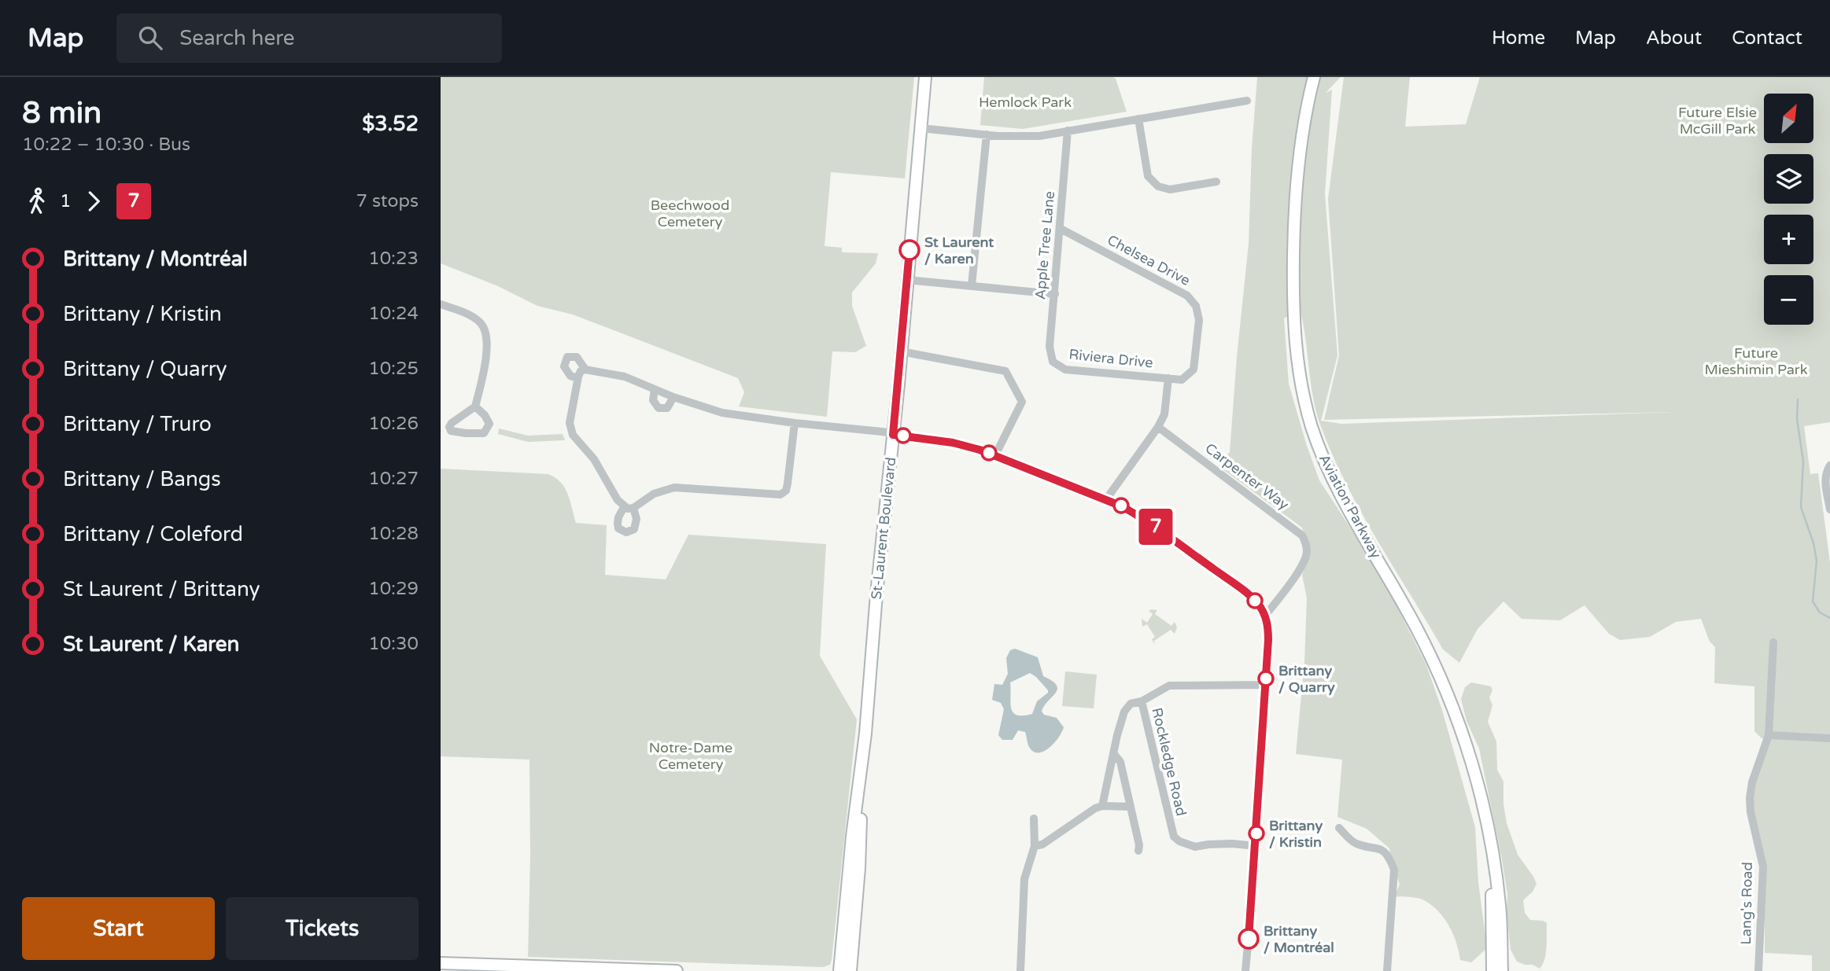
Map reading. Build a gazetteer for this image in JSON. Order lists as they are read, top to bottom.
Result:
{
  "streets": {
    "main road": ["Aviation Parkway", "St-Laurent Boulevard"],
    "street": [
      "Apple Tree Lane",
      "Chelsea Drive",
      "Riviera Drive",
      "Carpenter Way",
      "Rockledge Road",
      "Lang's Road"
    ]
  },
  "crossings": [
    ["Apple Tree Lane", "Chelsea Drive"],
    ["Apple Tree Lane", "Riviera Drive"],
    ["Chelsea Drive", "Riviera Drive"]
  ],
  "parks": [
    "Hemlock Park",
    "Future Elsie McGill Park",
    "Beechwood Cemetery",
    "Future Mieshimin Park",
    "Notre-Dame Cemetery"
  ],
  "places": [
    "St Laurent / Karen",
    "Brittany / Quarry",
    "Brittany / Kristin",
    "Brittany / Montréal"
  ],
  "lines": ["bus line 7"],
  "north": "top right",
  "page": {
    "header": "Map",
    "search": "Search here",
    "nav": [
      "Home",
      "Map",
      "About",
      "Contact"
    ],
    "heading": ["8 min", "10:22 – 10:30 · Bus", "$3.52"],
    "on_map": "7",
    "map_buttons": ["+", "−"],
    "legs": ["1", "7", "7 stops"],
    "list": [
      {
        "name": "Brittany / Montréal",
        "value": "10:23"
      },
      {
        "name": "Brittany / Kristin",
        "value": "10:24"
      },
      {
        "name": "Brittany / Quarry",
        "value": "10:25"
      },
      {
        "name": "Brittany / Truro",
        "value": "10:26"
      },
      {
        "name": "Brittany / Bangs",
        "value": "10:27"
      },
      {
        "name": "Brittany / Coleford",
        "value": "10:28"
      },
      {
        "name": "St Laurent / Brittany",
        "value": "10:29"
      },
      {
        "name": "St Laurent / Karen",
        "value": "10:30"
      }
    ],
    "buttons": ["Start", "Tickets"]
  }
}
